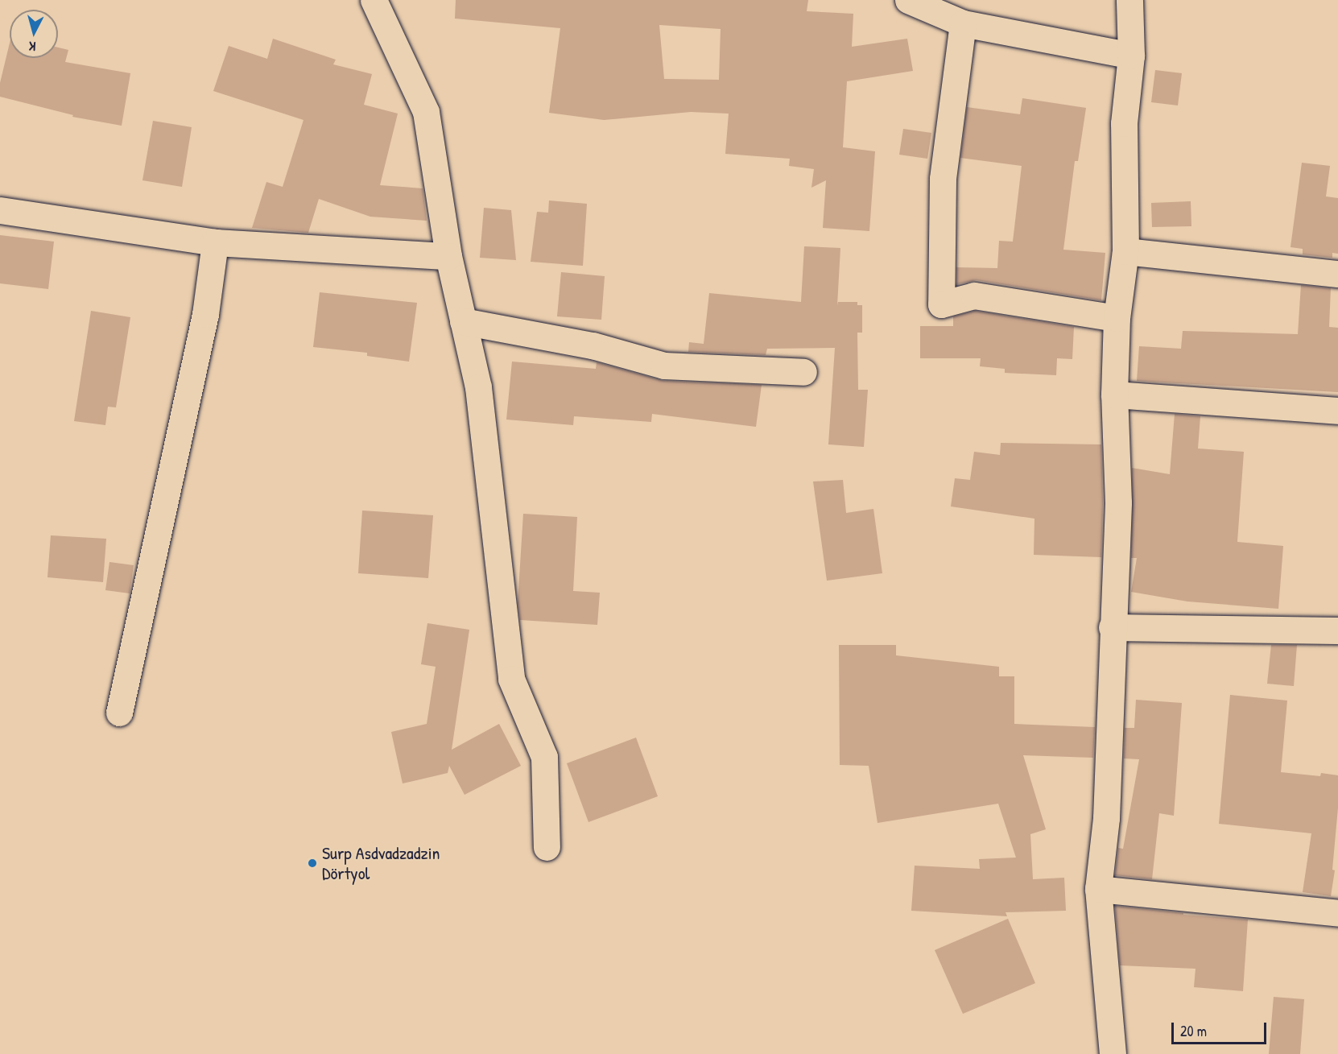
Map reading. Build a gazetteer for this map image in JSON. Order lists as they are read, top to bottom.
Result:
{
  "places": ["Surp Asdvadzadzin Dörtyol"],
  "scale_bar": "20 m",
  "north": "bottom"
}
